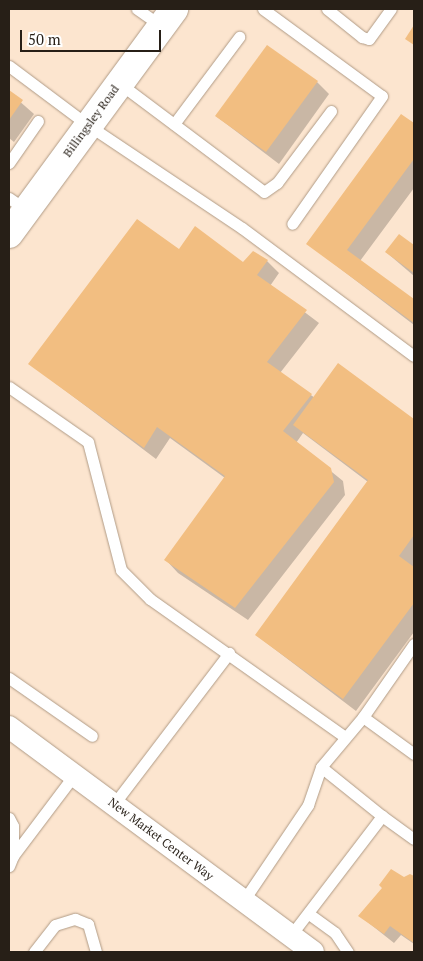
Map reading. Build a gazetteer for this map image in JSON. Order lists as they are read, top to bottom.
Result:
{
  "streets": {
    "street": ["Billingsley Road", "New Market Center Way"]
  },
  "scale_bar": "50 m"
}
